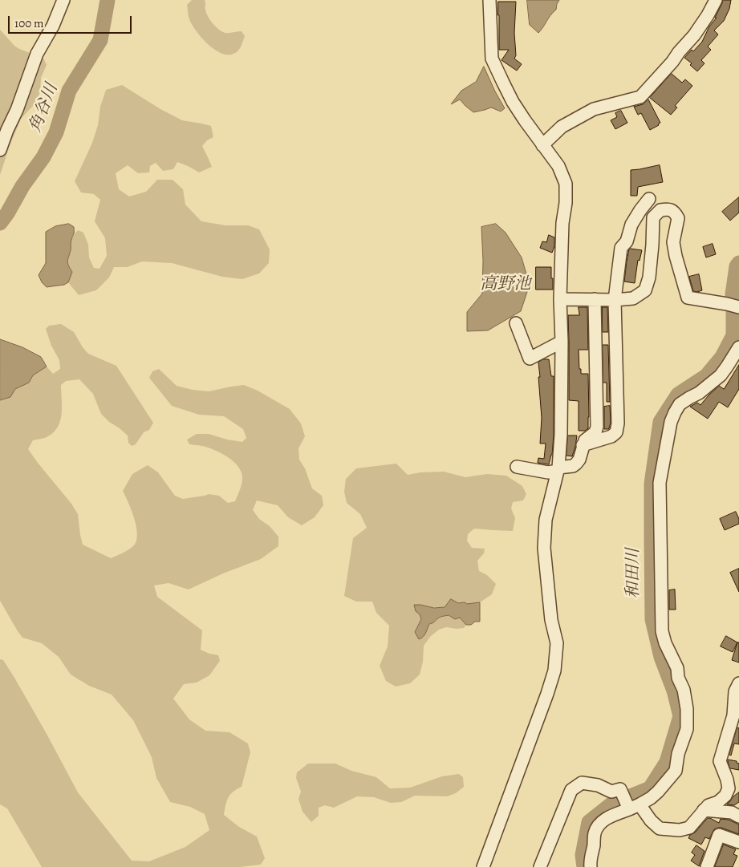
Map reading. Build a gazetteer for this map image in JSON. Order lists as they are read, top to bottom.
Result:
{
  "water": ["角谷川", "高野池", "和田川"],
  "scale_bar": "100 m"
}
